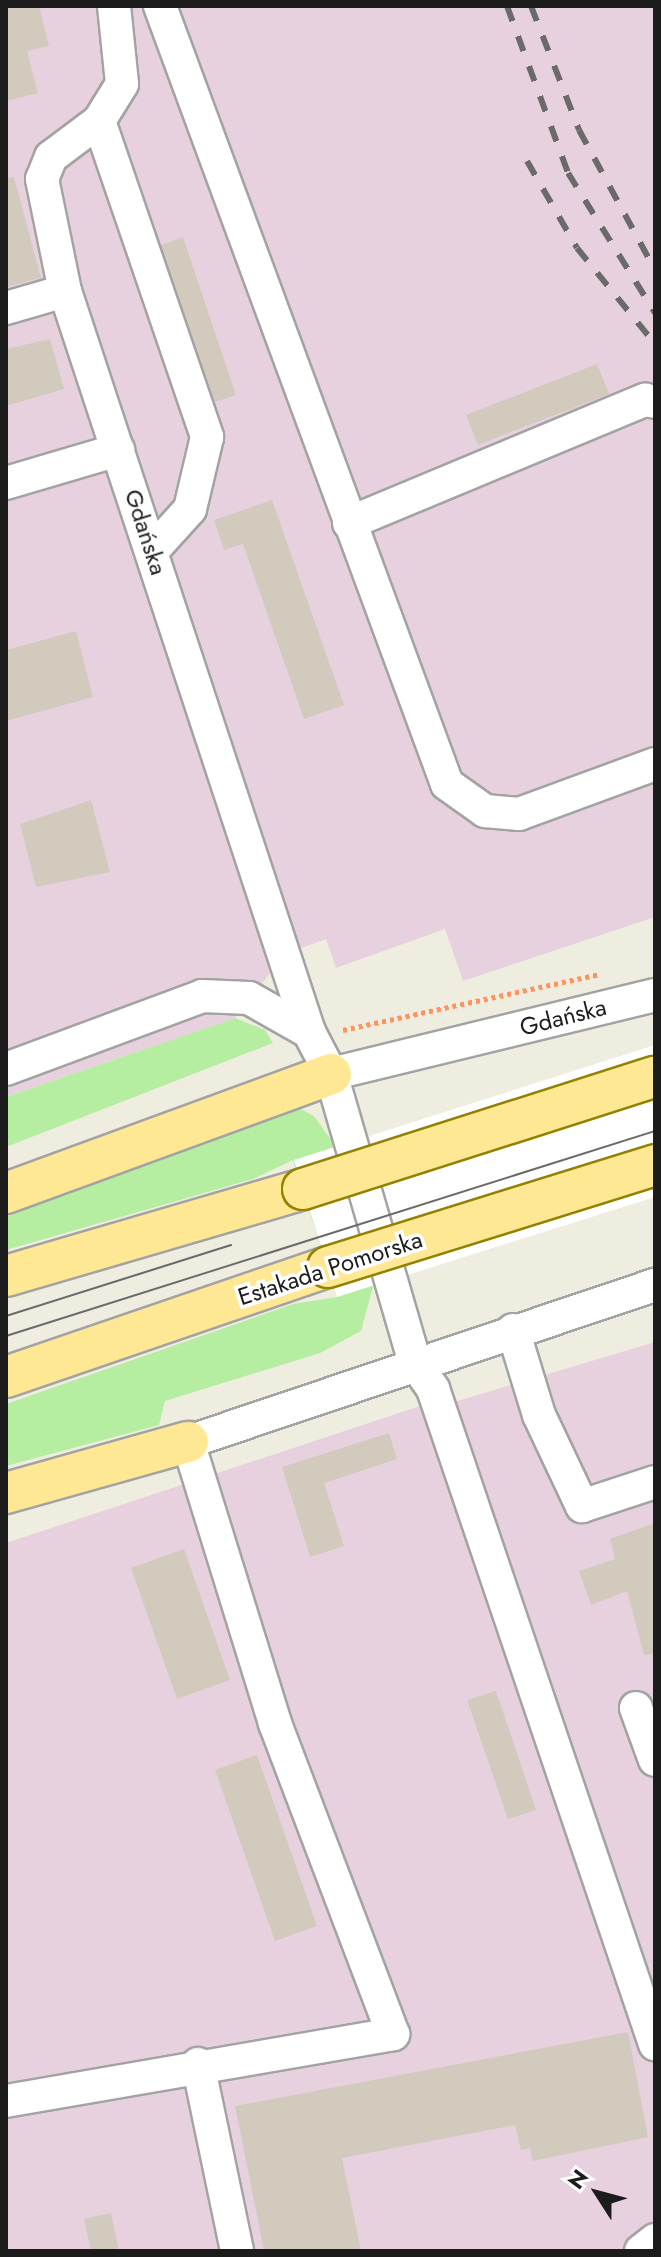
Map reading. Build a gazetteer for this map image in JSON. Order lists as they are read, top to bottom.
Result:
{
  "streets": {
    "main road": ["Estakada Pomorska"],
    "street": ["Gdańska"]
  },
  "north": "top left"
}
